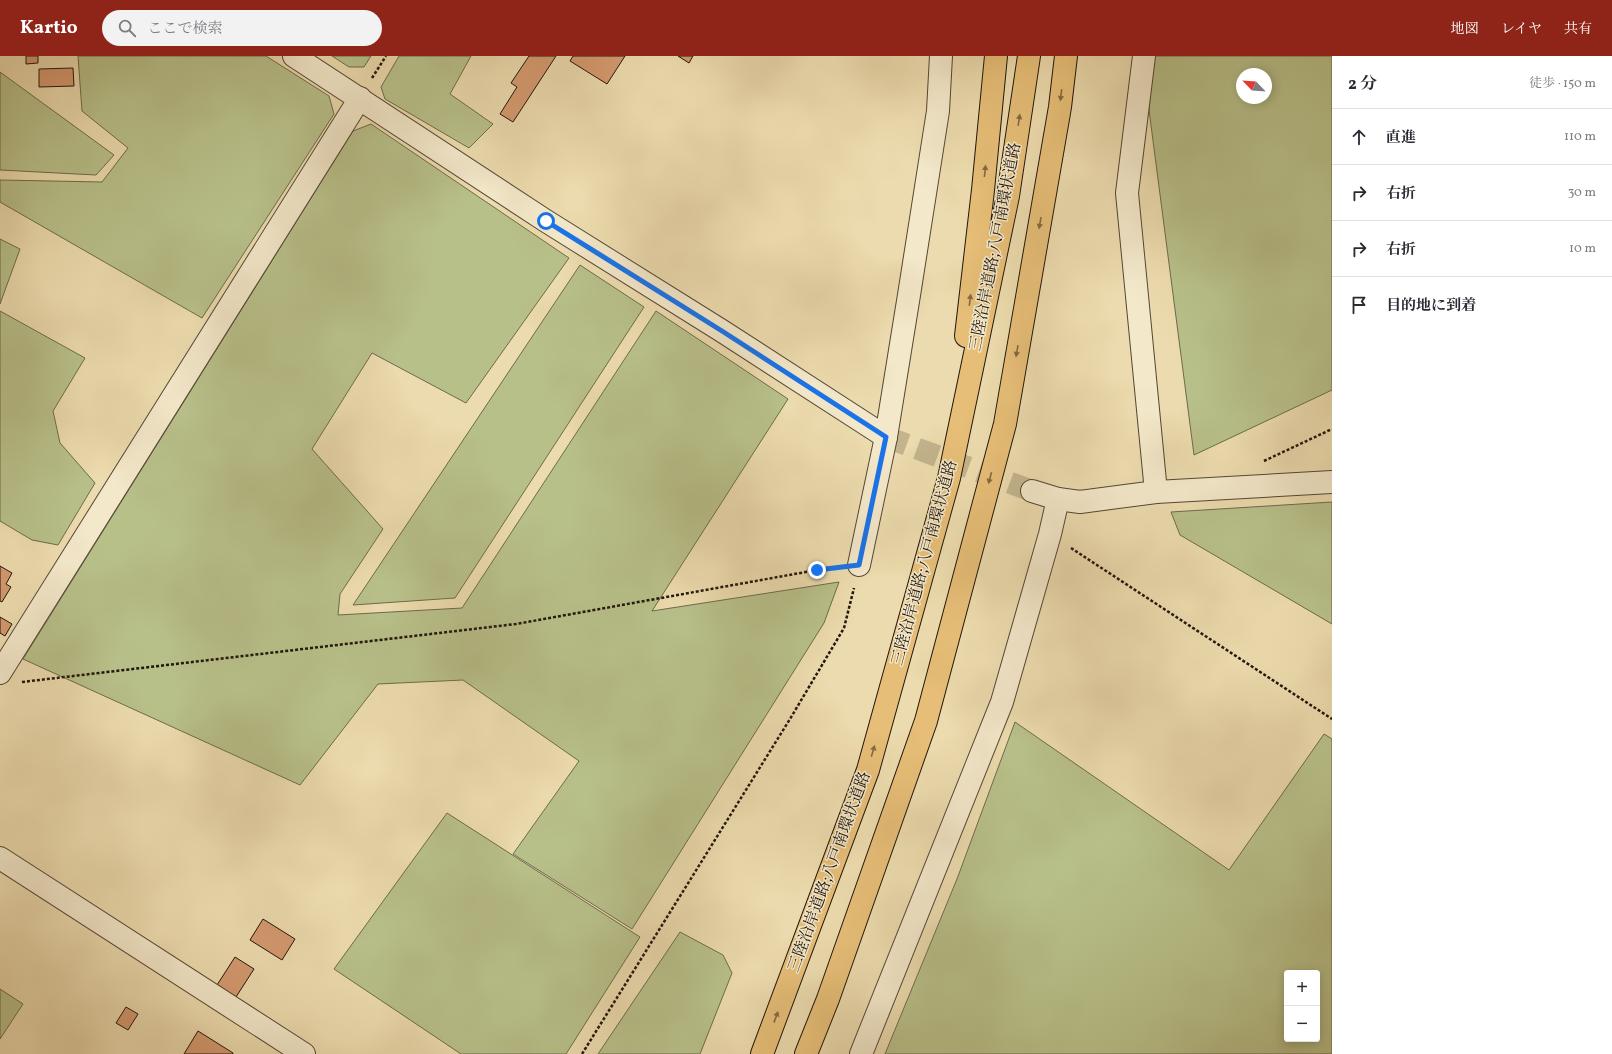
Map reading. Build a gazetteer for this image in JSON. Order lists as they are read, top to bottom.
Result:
{
  "streets": {
    "highway": ["三陸沿岸道路;八戸南環状道路"]
  },
  "north": "top left",
  "page": {
    "header": "Kartio",
    "search": "ここで検索",
    "nav": ["地図", "レイヤ", "共有"],
    "heading": ["2 分", "徒歩 · 150 m"],
    "list": [
      ["直進", "110 m"],
      ["右折", "30 m"],
      ["右折", "10 m"],
      "目的地に到着"
    ],
    "map_buttons": ["+", "−"]
  }
}
